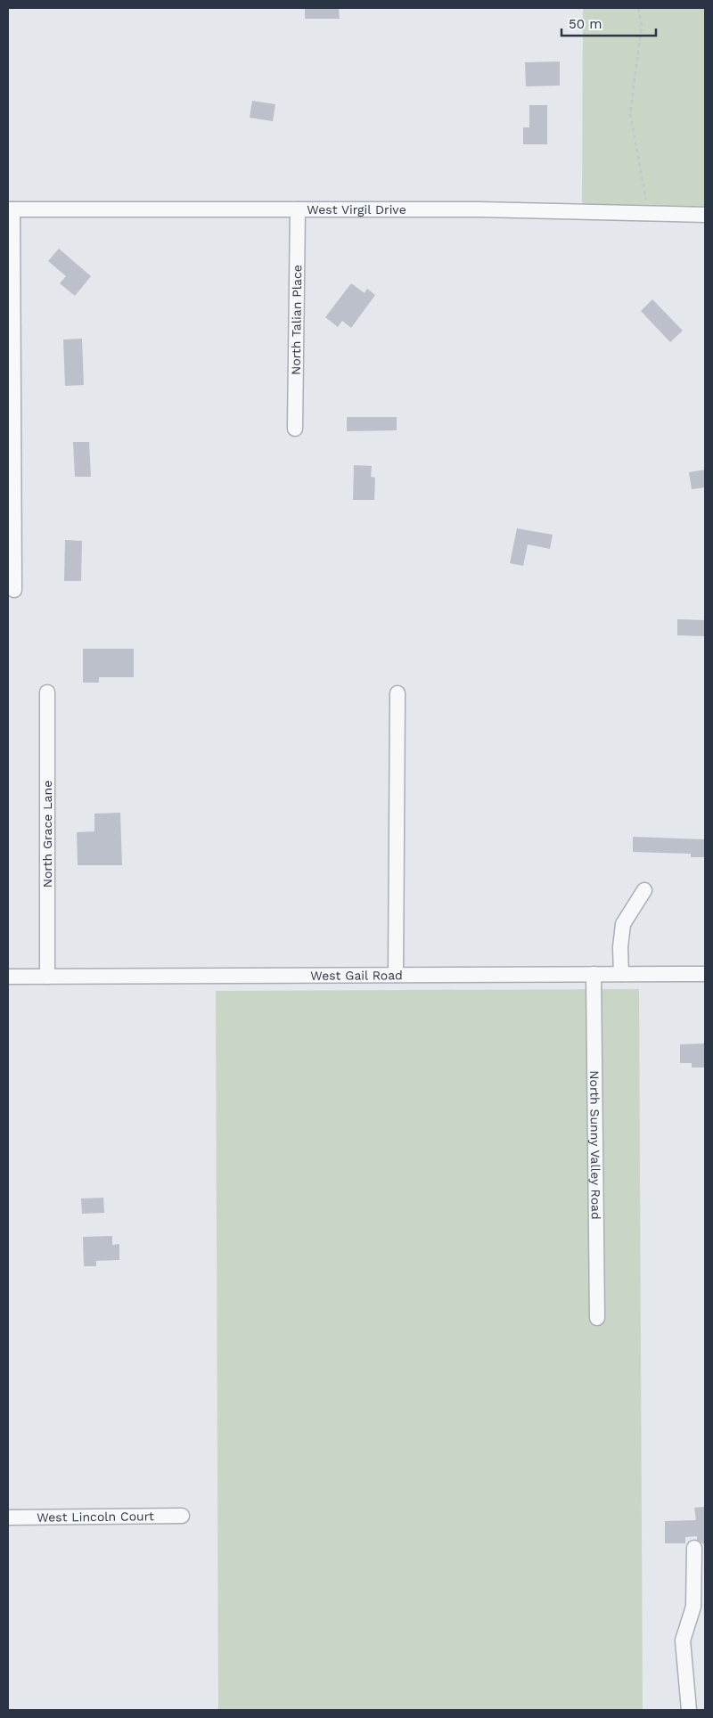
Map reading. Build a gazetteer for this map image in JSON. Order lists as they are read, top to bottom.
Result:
{
  "streets": {
    "street": [
      "West Virgil Drive",
      "North Talian Place",
      "North Grace Lane",
      "West Gail Road",
      "North Sunny Valley Road",
      "West Lincoln Court"
    ]
  },
  "crossings": [
    ["West Virgil Drive", "North Talian Place"],
    ["North Grace Lane", "West Gail Road"],
    ["West Gail Road", "North Sunny Valley Road"]
  ],
  "scale_bar": "50 m"
}
